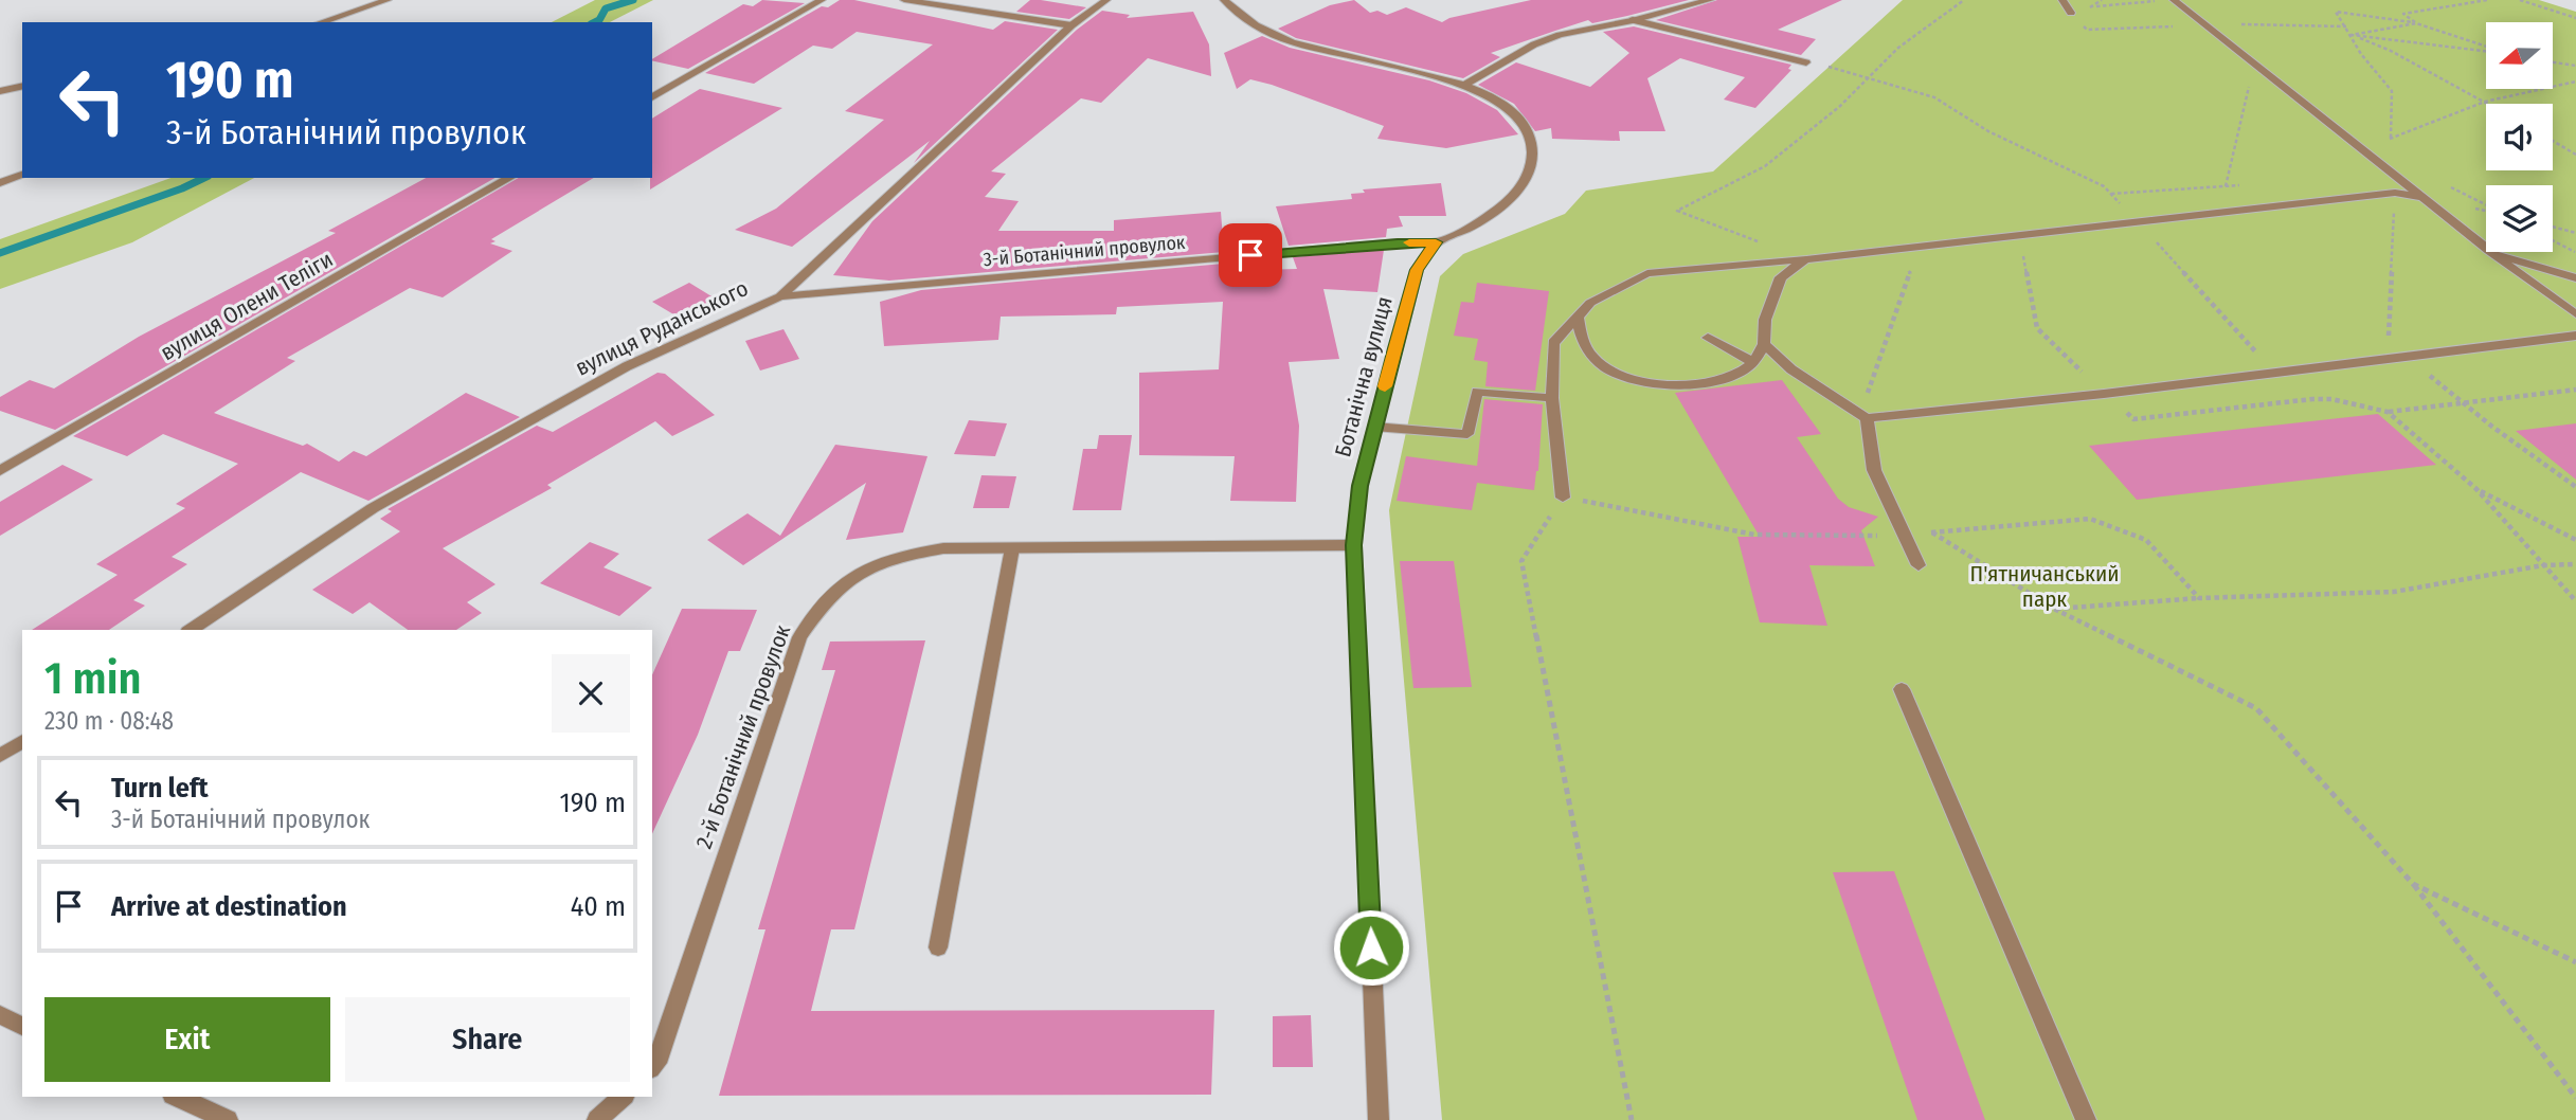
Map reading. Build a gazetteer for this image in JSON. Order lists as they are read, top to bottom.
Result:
{
  "streets": {
    "street": [
      "3-й Ботанічний провулок",
      "вулиця Олени Теліги",
      "вулиця Руданського",
      "Ботанічна вулиця",
      "2-й Ботанічний провулок"
    ]
  },
  "crossings": [
    ["3-й Ботанічний провулок", "вулиця Руданського"],
    ["3-й Ботанічний провулок", "Ботанічна вулиця"],
    ["Ботанічна вулиця", "2-й Ботанічний провулок"]
  ],
  "parks": ["П'ятничанський парк"],
  "north": "left",
  "page": {
    "turn": ["190 m", "3-й Ботанічний провулок"],
    "heading": ["1 min", "230 m · 08:48"],
    "list": [
      {
        "name": "Turn left",
        "note": "3-й Ботанічний провулок",
        "value": "190 m"
      },
      {
        "name": "Arrive at destination",
        "value": "40 m"
      }
    ],
    "buttons": ["Exit", "Share"]
  }
}
